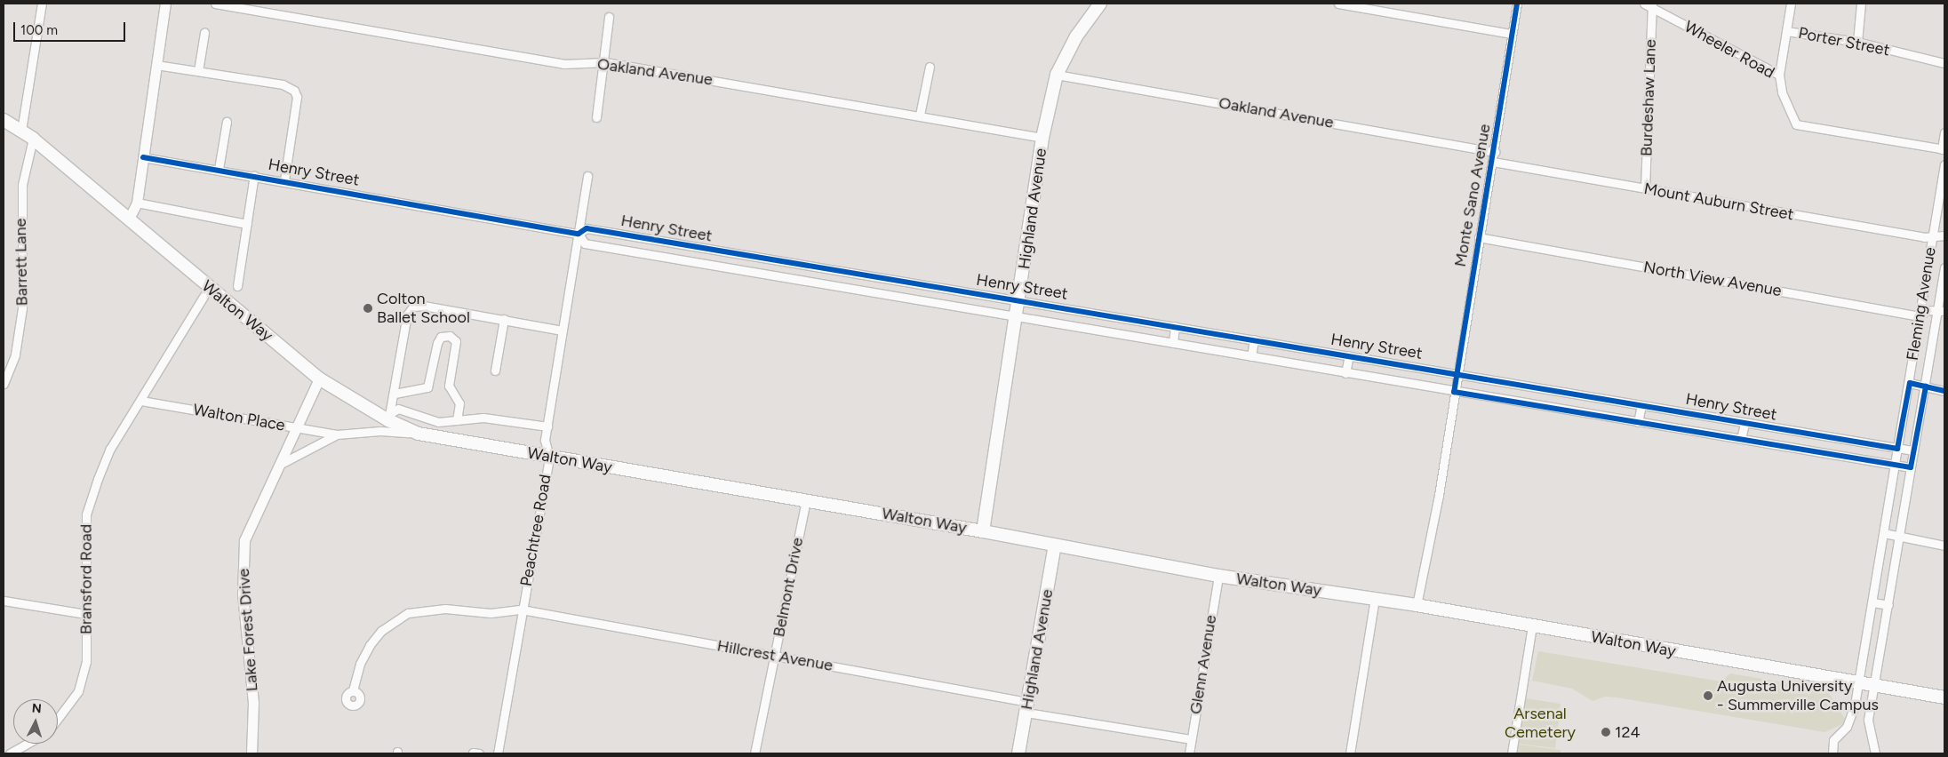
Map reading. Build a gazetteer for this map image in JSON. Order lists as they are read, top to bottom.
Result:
{
  "streets": {
    "main road": ["Highland Avenue", "Walton Way"],
    "street": [
      "Porter Street",
      "Wheeler Road",
      "Oakland Avenue",
      "Burdeshaw Lane",
      "Henry Street",
      "Monte Sano Avenue",
      "Mount Auburn Street",
      "Barrett Lane",
      "North View Avenue",
      "Fleming Avenue",
      "Walton Place",
      "Peachtree Road",
      "Bransford Road",
      "Belmont Drive",
      "Lake Forest Drive",
      "Hillcrest Avenue",
      "Glenn Avenue"
    ]
  },
  "crossings": [
    ["Porter Street", "Wheeler Road"],
    ["Wheeler Road", "Burdeshaw Lane"],
    ["Oakland Avenue", "Monte Sano Avenue"],
    ["Oakland Avenue", "Highland Avenue"],
    ["Burdeshaw Lane", "Mount Auburn Street"],
    ["Henry Street", "Monte Sano Avenue"],
    ["Henry Street", "Highland Avenue"],
    ["Henry Street", "Fleming Avenue"],
    ["Henry Street", "Peachtree Road"],
    ["Monte Sano Avenue", "Mount Auburn Street"],
    ["Monte Sano Avenue", "North View Avenue"],
    ["Monte Sano Avenue", "Walton Way"],
    ["Mount Auburn Street", "Fleming Avenue"],
    ["Highland Avenue", "Walton Way"],
    ["Highland Avenue", "Hillcrest Avenue"],
    ["Barrett Lane", "Walton Way"],
    ["North View Avenue", "Fleming Avenue"],
    ["Fleming Avenue", "Walton Way"],
    ["Walton Way", "Peachtree Road"],
    ["Walton Way", "Bransford Road"],
    ["Walton Way", "Belmont Drive"],
    ["Walton Way", "Lake Forest Drive"],
    ["Walton Way", "Glenn Avenue"],
    ["Walton Place", "Bransford Road"],
    ["Walton Place", "Lake Forest Drive"],
    ["Peachtree Road", "Hillcrest Avenue"],
    ["Belmont Drive", "Hillcrest Avenue"],
    ["Hillcrest Avenue", "Glenn Avenue"]
  ],
  "parks": ["Arsenal Cemetery"],
  "places": ["Colton Ballet School", "Augusta University - Summerville Campus", "124"],
  "scale_bar": "100 m",
  "north": "top"
}
